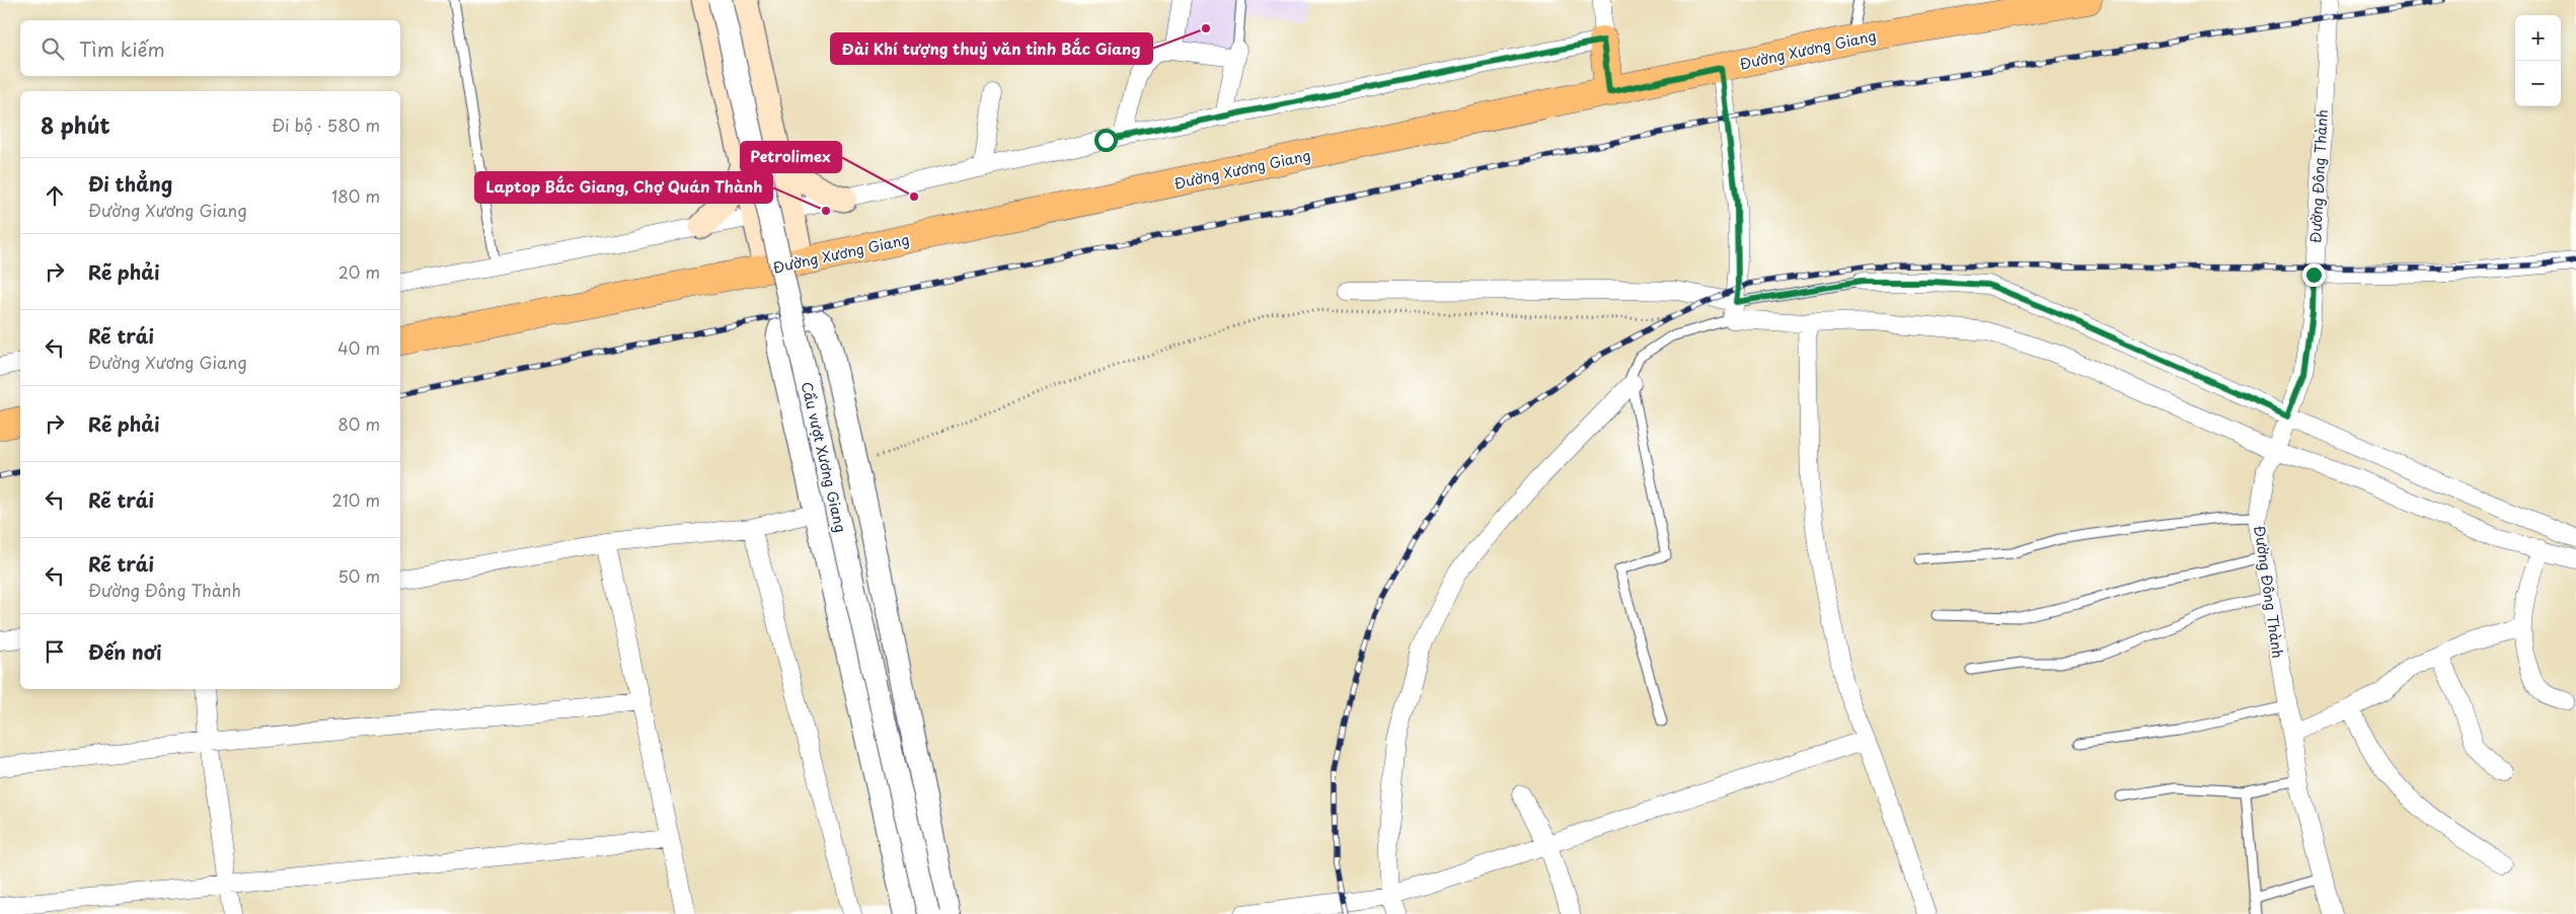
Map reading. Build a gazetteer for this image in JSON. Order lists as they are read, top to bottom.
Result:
{
  "streets": {
    "main road": ["Đường Xương Giang"],
    "street": ["Đường Đông Thành", "Cầu vượt Xương Giang"]
  },
  "places": ["Đài Khí tượng thuỷ văn tỉnh Bắc Giang", "Petrolimex", "Laptop Bắc Giang, Chợ Quán Thành"],
  "page": {
    "map_buttons": ["+", "−"],
    "search": "Tìm kiếm",
    "heading": ["8 phút", "Đi bộ · 580 m"],
    "list": [
      ["Đi thẳng", "Đường Xương Giang", "180 m"],
      ["Rẽ phải", "20 m"],
      ["Rẽ trái", "Đường Xương Giang", "40 m"],
      ["Rẽ phải", "80 m"],
      ["Rẽ trái", "210 m"],
      ["Rẽ trái", "Đường Đông Thành", "50 m"],
      "Đến nơi"
    ]
  }
}
